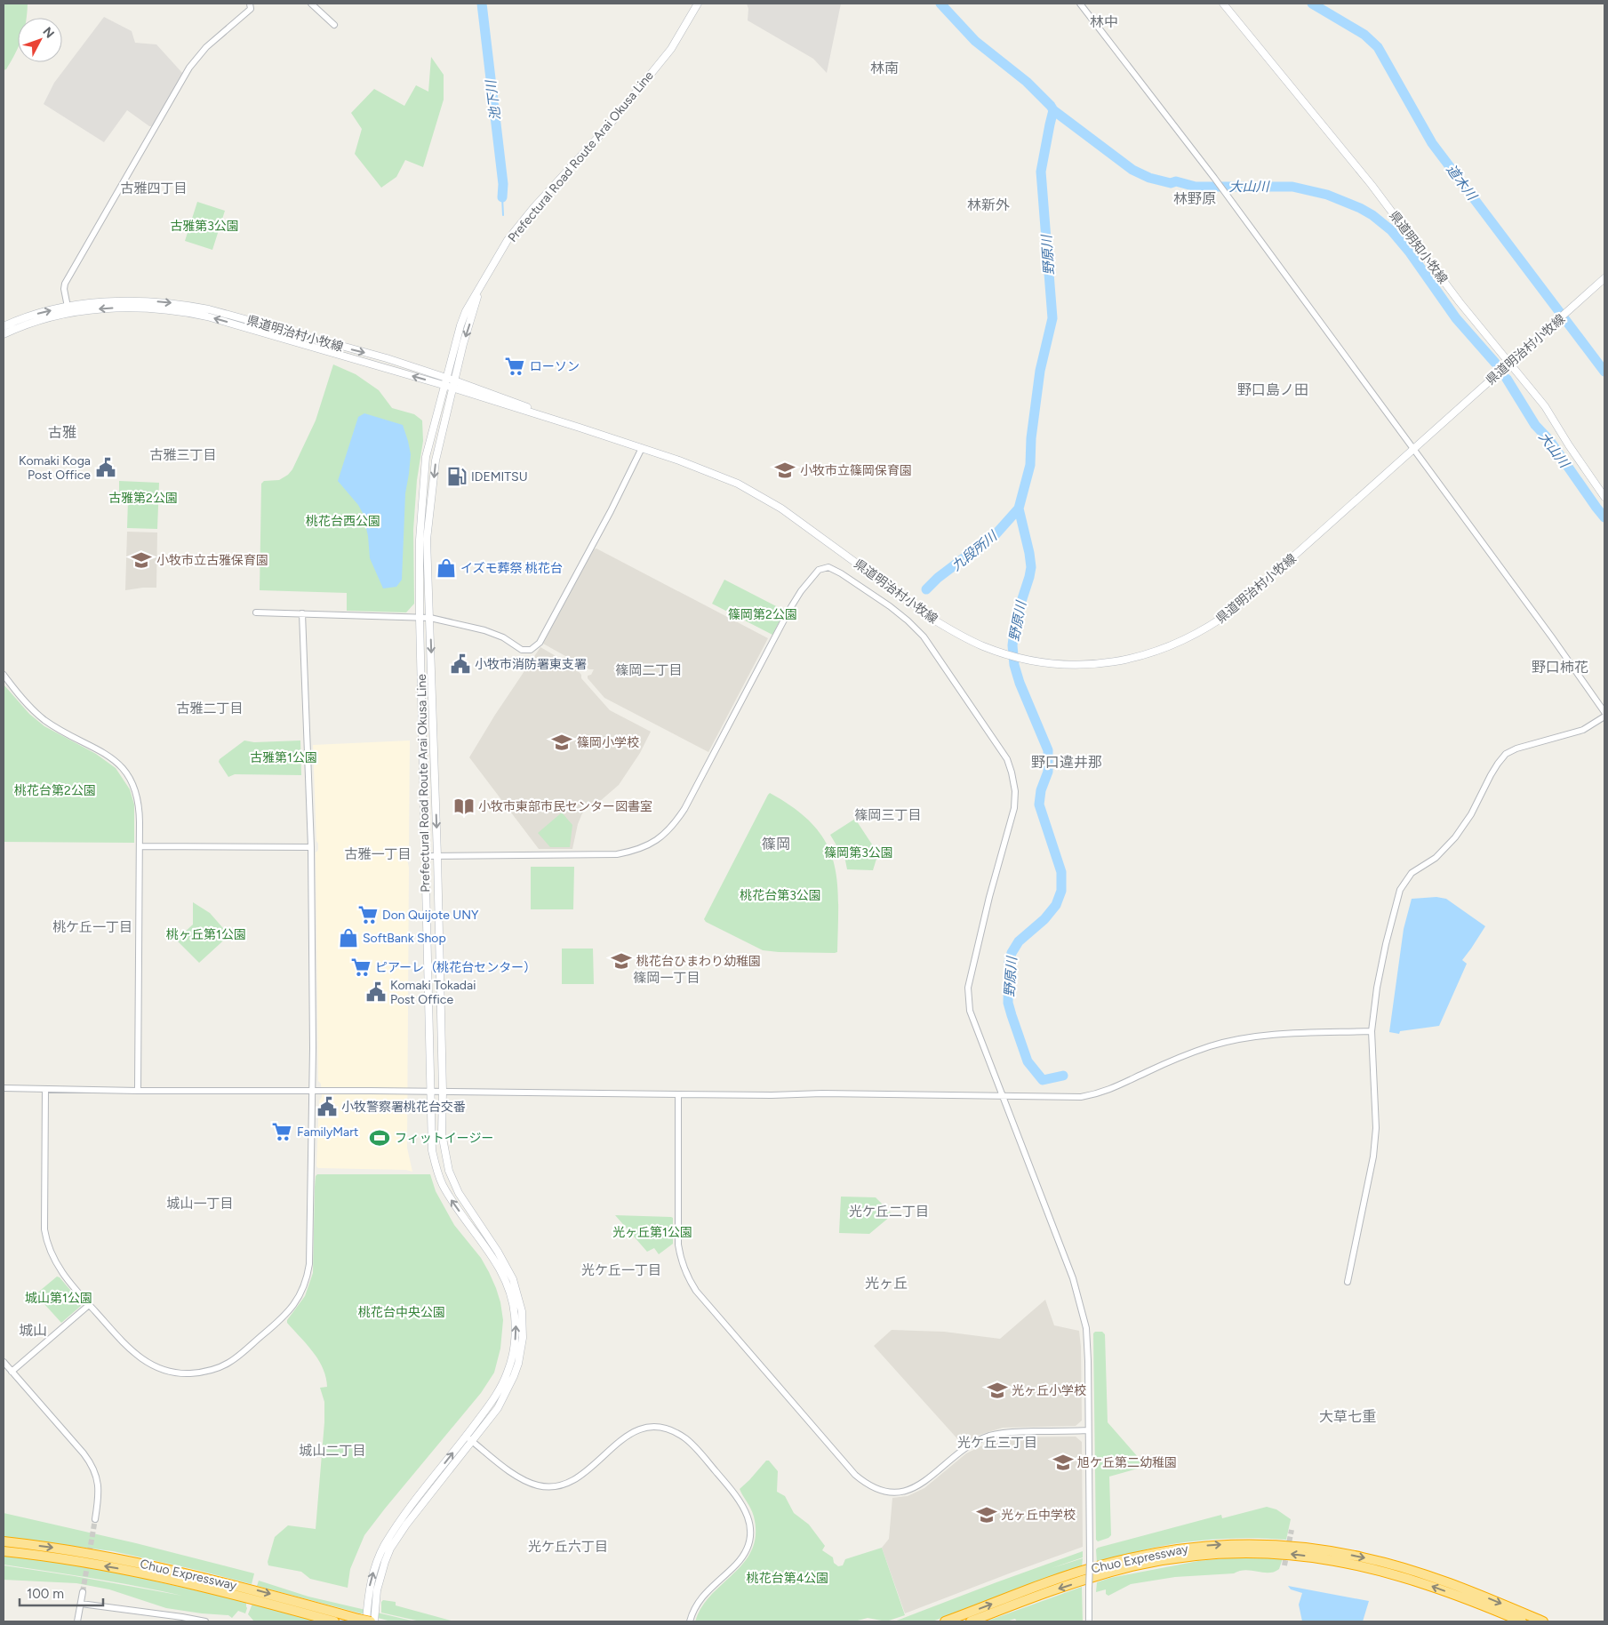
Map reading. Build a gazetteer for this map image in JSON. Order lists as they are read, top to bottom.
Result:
{
  "streets": {
    "highway": ["Chuo Expressway"],
    "main road": ["Prefectural Road Route Arai Okusa Line", "県道明知小牧線", "県道明治村小牧線"]
  },
  "crossings": [
    ["Prefectural Road Route Arai Okusa Line", "県道明治村小牧線"],
    ["Prefectural Road Route Arai Okusa Line", "Chuo Expressway"],
    ["県道明知小牧線", "県道明治村小牧線"]
  ],
  "districts": [
    "林中",
    "林南",
    "古雅四丁目",
    "林野原",
    "林新外",
    "野口島ノ田",
    "古雅",
    "古雅三丁目",
    "野口柿花",
    "篠岡二丁目",
    "古雅二丁目",
    "野口違井那",
    "篠岡三丁目",
    "篠岡",
    "古雅一丁目",
    "桃ケ丘一丁目",
    "篠岡一丁目",
    "城山一丁目",
    "光ケ丘二丁目",
    "光ケ丘一丁目",
    "光ヶ丘",
    "城山",
    "大草七重",
    "光ケ丘三丁目",
    "城山二丁目",
    "光ケ丘六丁目"
  ],
  "water": [
    "池下川",
    "道木川",
    "大山川",
    "野原川",
    "九段所川"
  ],
  "parks": [
    "古雅第3公園",
    "古雅第2公園",
    "桃花台西公園",
    "篠岡第2公園",
    "古雅第1公園",
    "桃花台第2公園",
    "篠岡第3公園",
    "桃花台第3公園",
    "桃ヶ丘第1公園",
    "光ヶ丘第1公園",
    "城山第1公園",
    "桃花台中央公園",
    "桃花台第4公園"
  ],
  "places": {
    "supermarket": [
      "ローソン",
      "Don Quijote UNY",
      "ピアーレ（桃花台センター）",
      "FamilyMart"
    ],
    "public building": [
      "Komaki Koga Post Office",
      "小牧市消防署東支署",
      "Komaki Tokadai Post Office",
      "小牧警察署桃花台交番"
    ],
    "school or university": [
      "小牧市立篠岡保育園",
      "小牧市立古雅保育園",
      "篠岡小学校",
      "桃花台ひまわり幼稚園",
      "光ヶ丘小学校",
      "旭ケ丘第二幼稚園",
      "光ヶ丘中学校"
    ],
    "fuel station": ["IDEMITSU"],
    "shop": ["イズモ葬祭 桃花台", "SoftBank Shop"],
    "library": ["小牧市東部市民センター図書室"],
    "sports": ["フィットイージー"]
  },
  "scale_bar": "100 m",
  "north": "top right"
}
